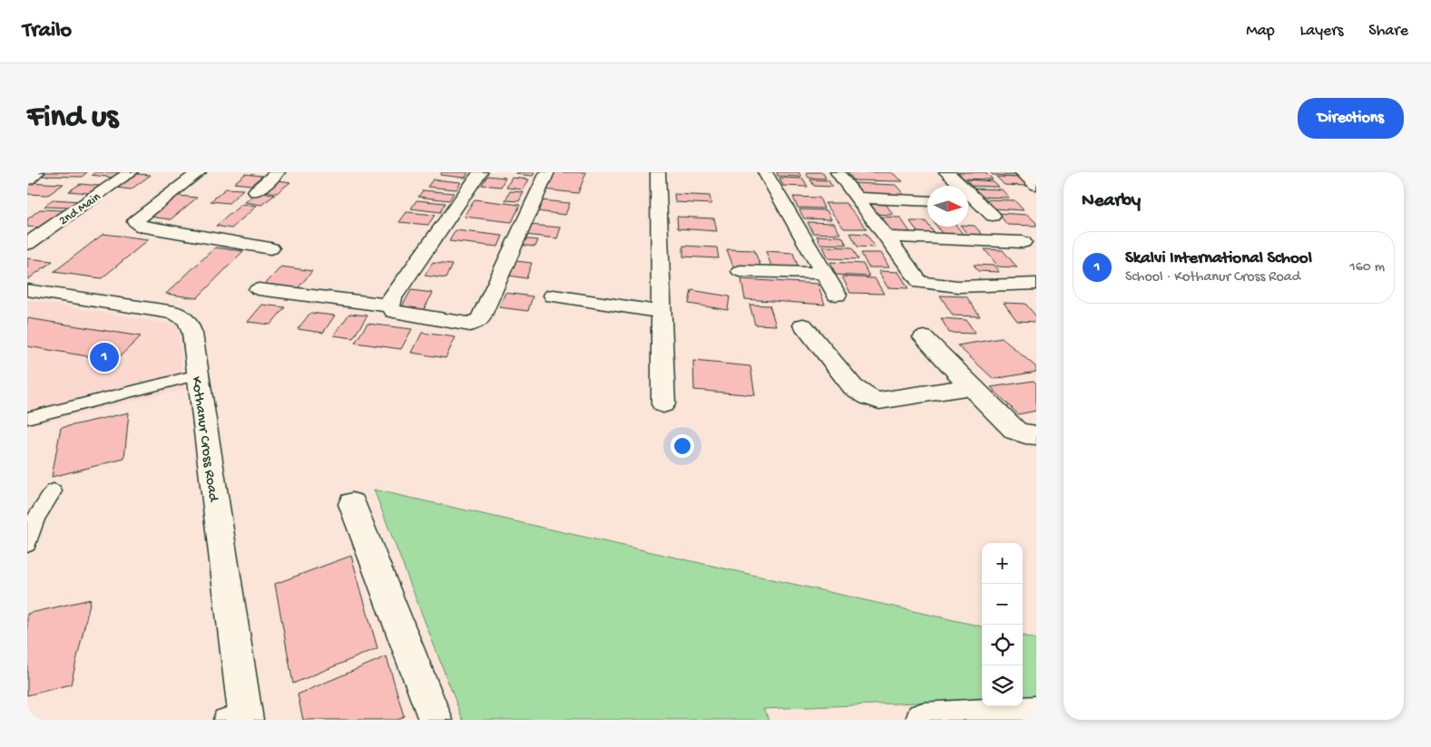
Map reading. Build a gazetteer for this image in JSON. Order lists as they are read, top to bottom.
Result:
{
  "streets": {
    "street": ["2nd Main", "Kothanur Cross Road"]
  },
  "north": "right",
  "page": {
    "header": "Trailo",
    "nav": ["Map", "Layers", "Share"],
    "buttons": "Directions",
    "title": "Find us",
    "heading": "Nearby",
    "list": [
      {
        "mark": "1",
        "name": "Skalvi International School",
        "note": "School · Kothanur Cross Road",
        "value": "160 m"
      }
    ],
    "pins": "1",
    "map_buttons": ["+", "−"]
  }
}
